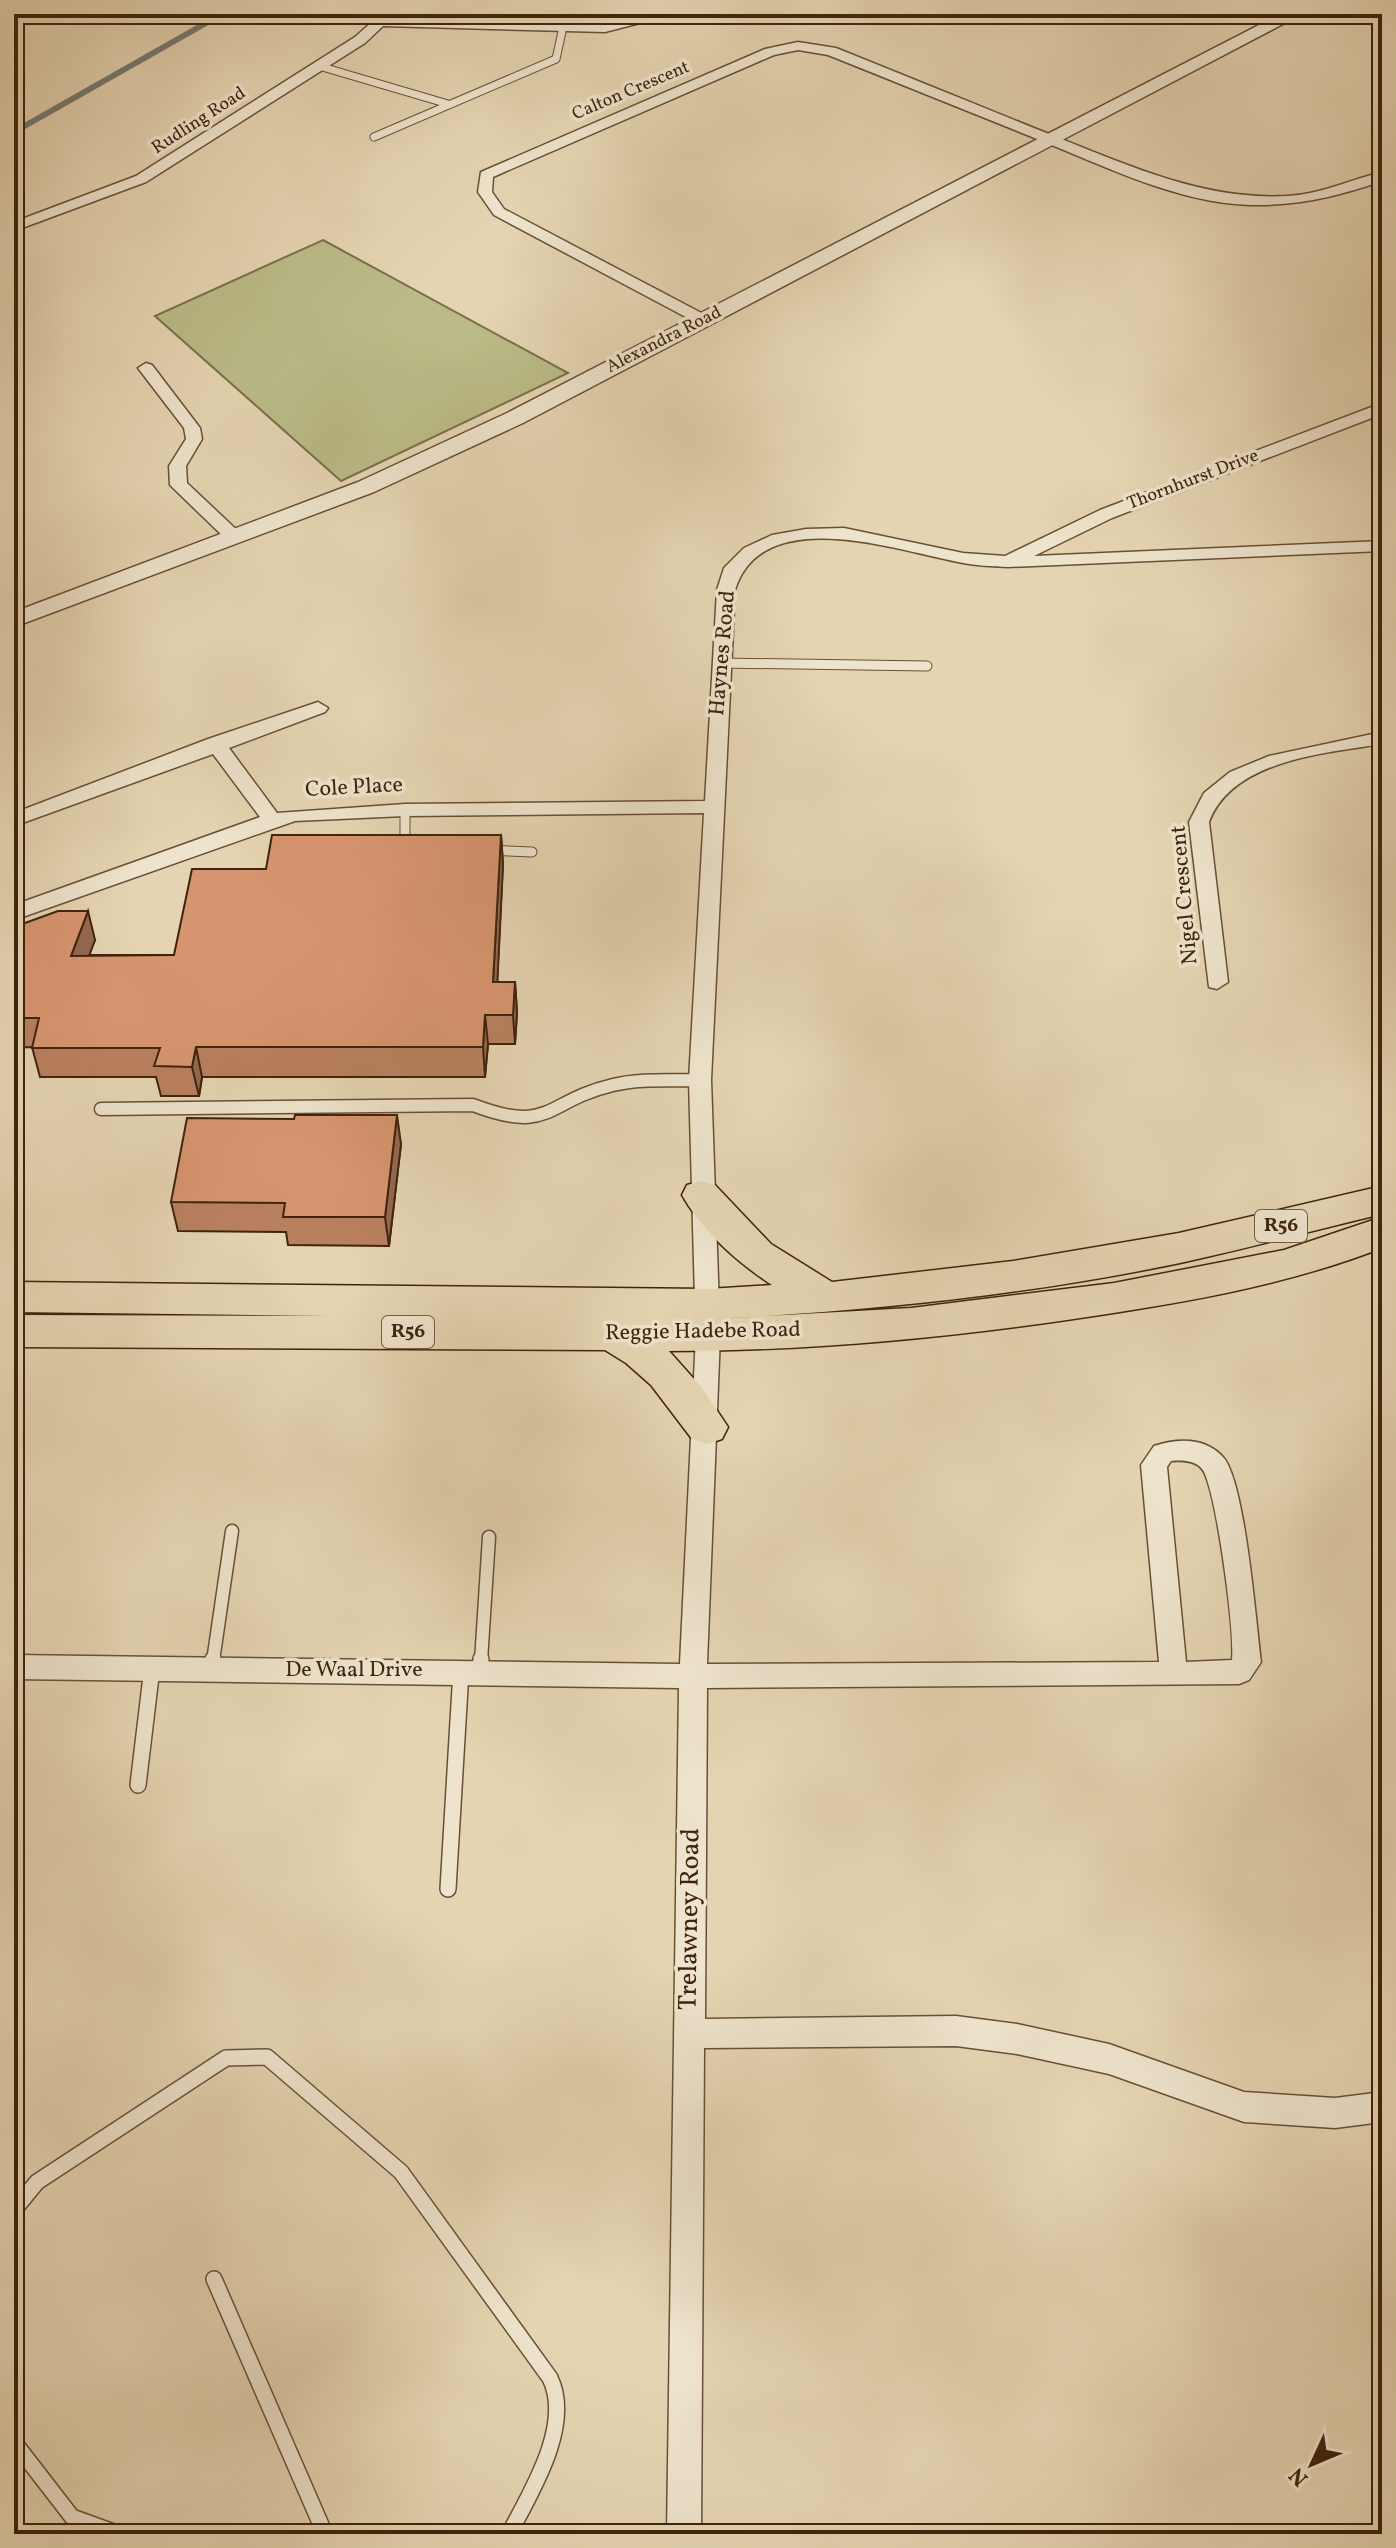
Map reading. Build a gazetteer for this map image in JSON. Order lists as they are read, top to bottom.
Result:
{
  "streets": {
    "main road": ["R56", "Reggie Hadebe Road"],
    "street": [
      "Calton Crescent",
      "Rudling Road",
      "Alexandra Road",
      "Thornhurst Drive",
      "Haynes Road",
      "Cole Place",
      "Nigel Crescent",
      "De Waal Drive",
      "Trelawney Road"
    ]
  },
  "crossings": [
    ["Calton Crescent", "Alexandra Road"],
    ["Thornhurst Drive", "Haynes Road"],
    ["Haynes Road", "Cole Place"],
    ["Haynes Road", "Reggie Hadebe Road"],
    ["Haynes Road", "Trelawney Road"],
    ["Reggie Hadebe Road", "Trelawney Road"],
    ["De Waal Drive", "Trelawney Road"]
  ],
  "north": "bottom left"
}
